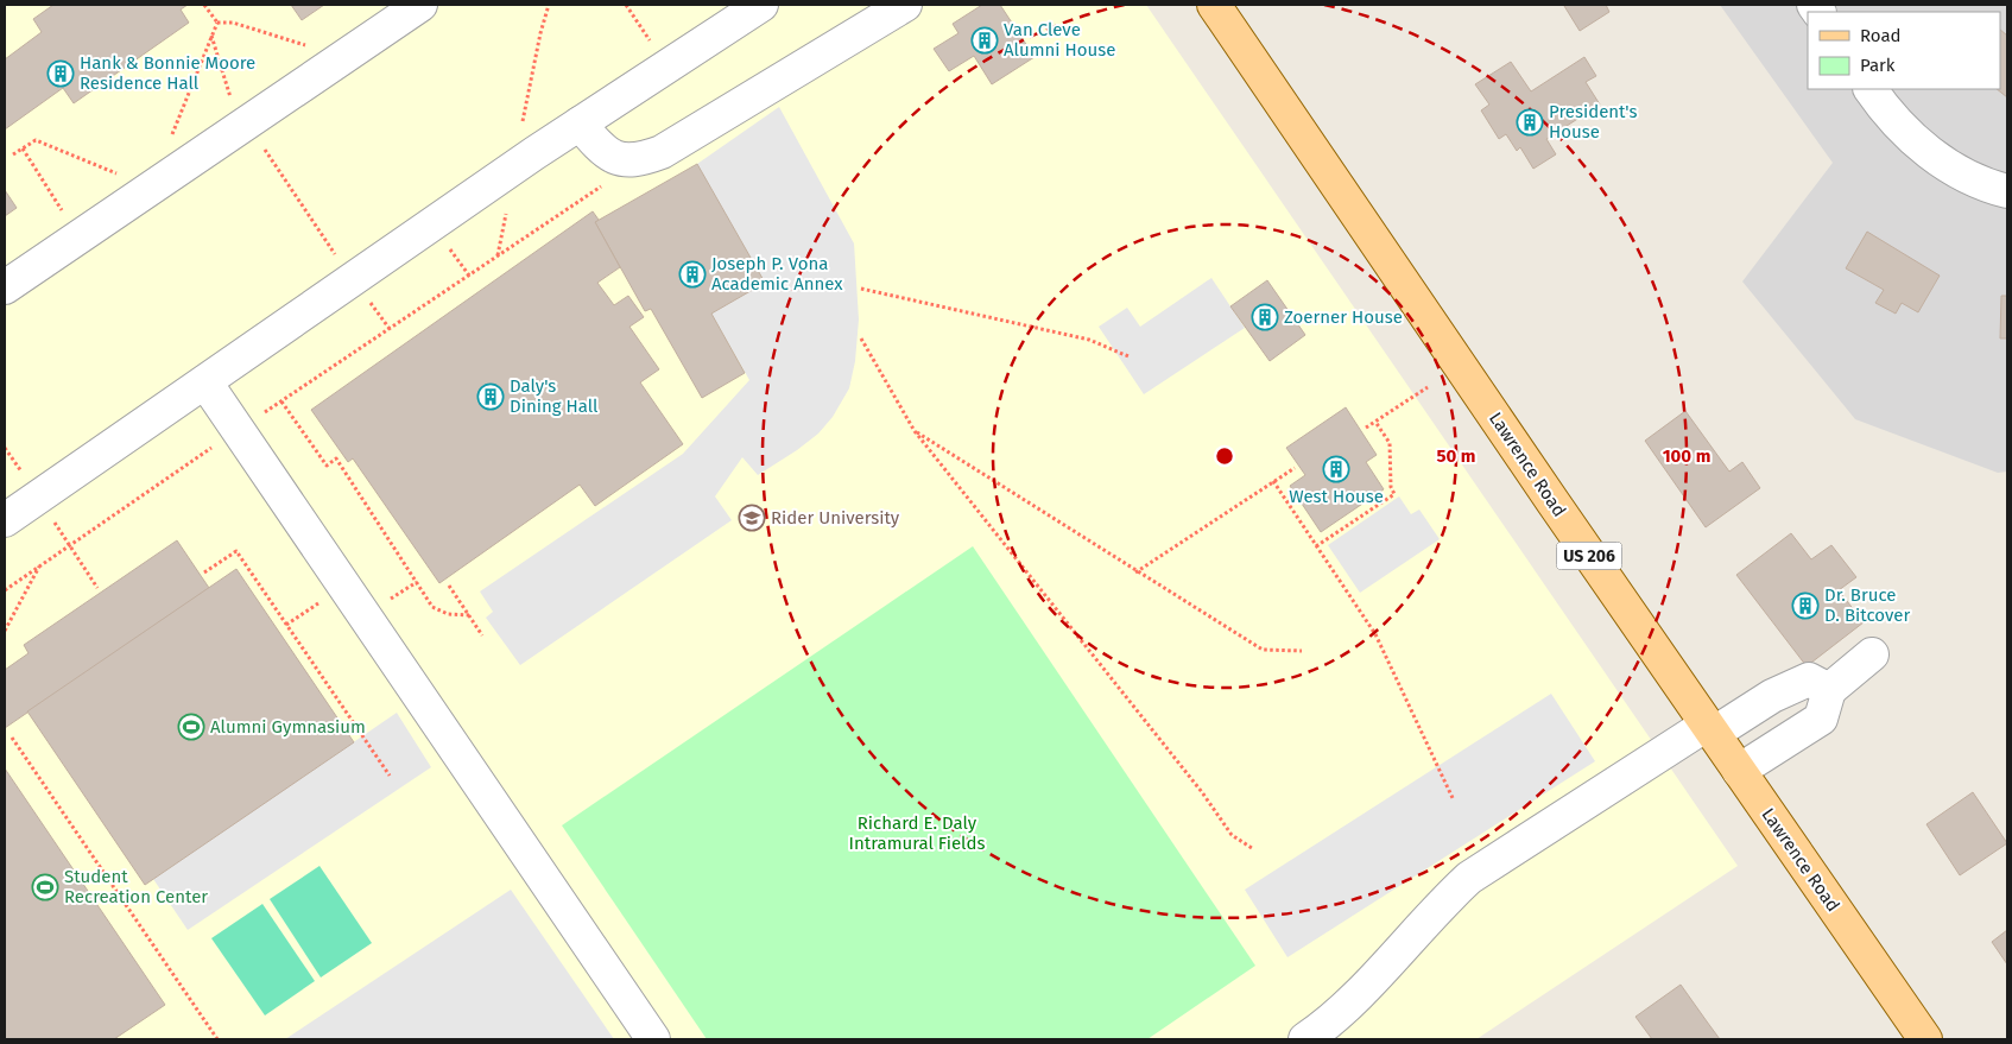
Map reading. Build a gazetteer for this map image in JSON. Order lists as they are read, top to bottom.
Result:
{
  "streets": {
    "main road": ["Lawrence Road", "US 206"]
  },
  "parks": ["Richard E. Daly Intramural Fields"],
  "places": {
    "building": [
      "Van Cleve Alumni House",
      "Hank & Bonnie Moore Residence Hall",
      "President's House",
      "Joseph P. Vona Academic Annex",
      "Zoerner House",
      "Daly's Dining Hall",
      "West House",
      "Dr. Bruce D. Bitcover"
    ],
    "school or university": ["Rider University"],
    "sports": ["Alumni Gymnasium", "Student Recreation Center"]
  },
  "legend": ["Road", "Park"],
  "rings": ["50 m", "100 m"]
}
